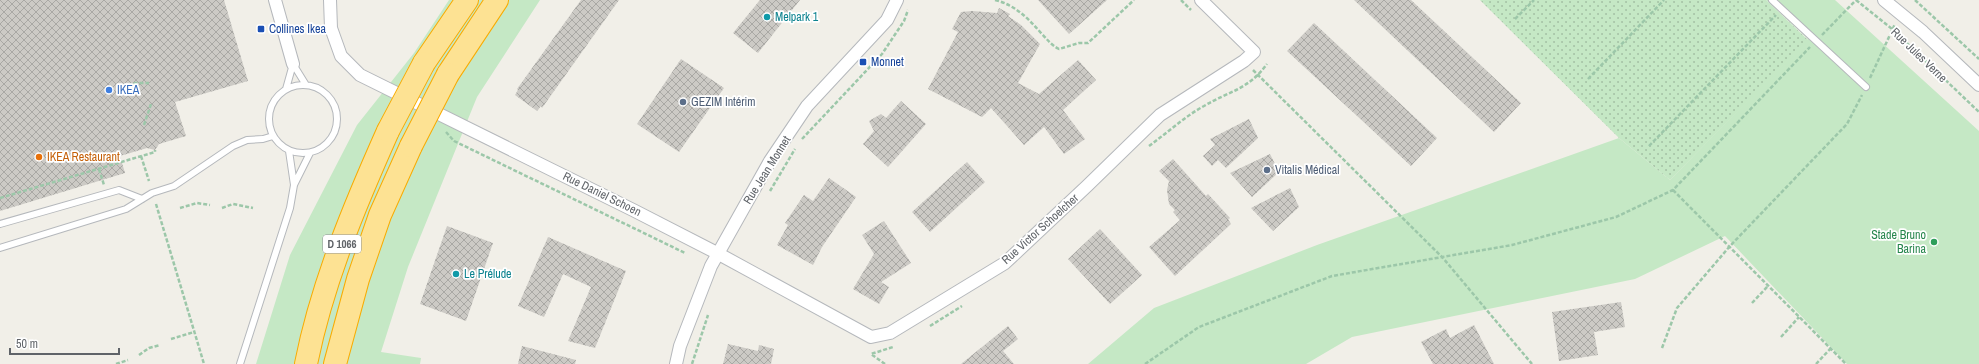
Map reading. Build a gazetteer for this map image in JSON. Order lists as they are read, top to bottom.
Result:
{
  "streets": {
    "highway": ["D 1066"],
    "street": [
      "Rue Jules Verne",
      "Rue Jean Monnet",
      "Rue Daniel Schoen",
      "Rue Victor Schoelcher"
    ]
  },
  "crossings": [
    ["Rue Jean Monnet", "Rue Daniel Schoen"],
    ["Rue Jean Monnet", "Rue Victor Schoelcher"],
    ["Rue Daniel Schoen", "Rue Victor Schoelcher"]
  ],
  "places": {
    "other": [
      "Melpark 1",
      "IKEA",
      "GEZIM Intérim",
      "IKEA Restaurant",
      "Vitalis Médical",
      "Stade Bruno Barina",
      "Le Prélude"
    ],
    "transit": ["Collines Ikea", "Monnet"]
  },
  "scale_bar": "50 m"
}
